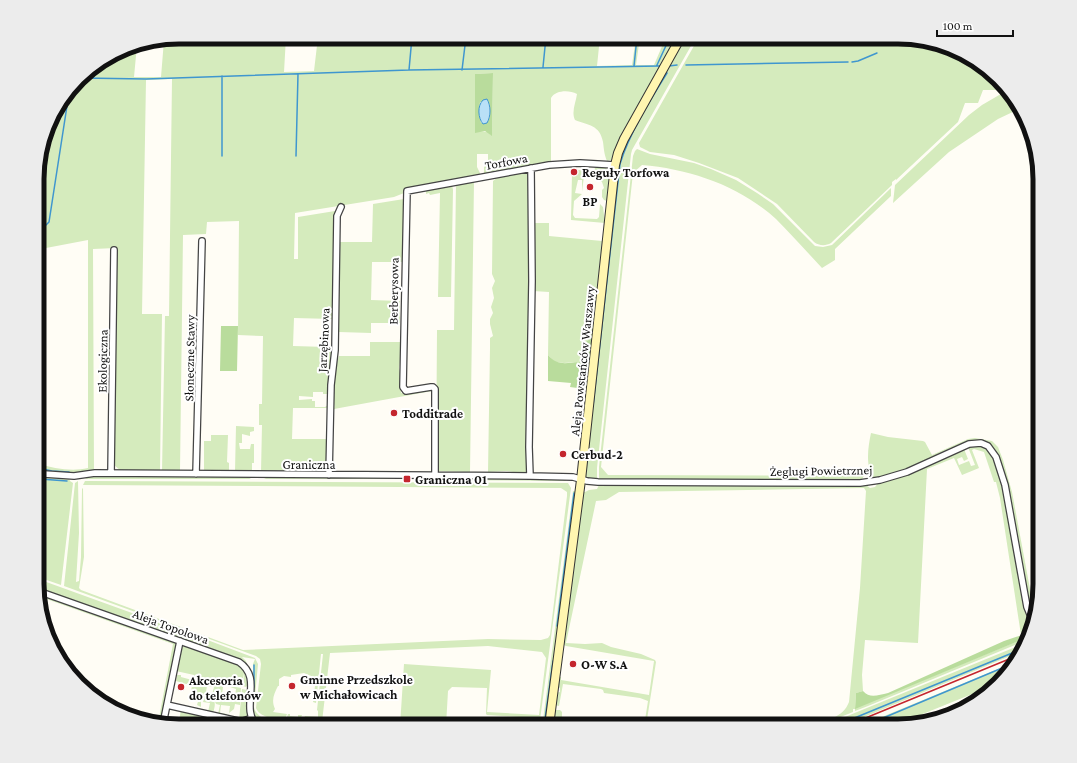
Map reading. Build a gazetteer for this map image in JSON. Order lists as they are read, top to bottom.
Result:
{
  "streets": {
    "street": [
      "Torfowa",
      "Berberysowa",
      "Jarzębinowa",
      "Słoneczne Stawy",
      "Ekologiczna",
      "Aleja Powstańców Warszawy",
      "Graniczna",
      "Żeglugi Powietrznej",
      "Aleja Topolowa"
    ]
  },
  "crossings": [
    ["Torfowa", "Berberysowa"],
    ["Torfowa", "Aleja Powstańców Warszawy"],
    ["Berberysowa", "Graniczna"],
    ["Jarzębinowa", "Graniczna"],
    ["Słoneczne Stawy", "Graniczna"],
    ["Ekologiczna", "Graniczna"],
    ["Aleja Powstańców Warszawy", "Graniczna"],
    ["Aleja Powstańców Warszawy", "Żeglugi Powietrznej"],
    ["Graniczna", "Żeglugi Powietrznej"]
  ],
  "places": {
    "other": [
      "Reguły Torfowa",
      "BP",
      "Todditrade",
      "Cerbud-2",
      "O-W S.A",
      "Gminne Przedszkole w Michałowicach",
      "Akcesoria do telefonów"
    ],
    "transit": ["Graniczna 01"]
  },
  "scale_bar": "100 m"
}
